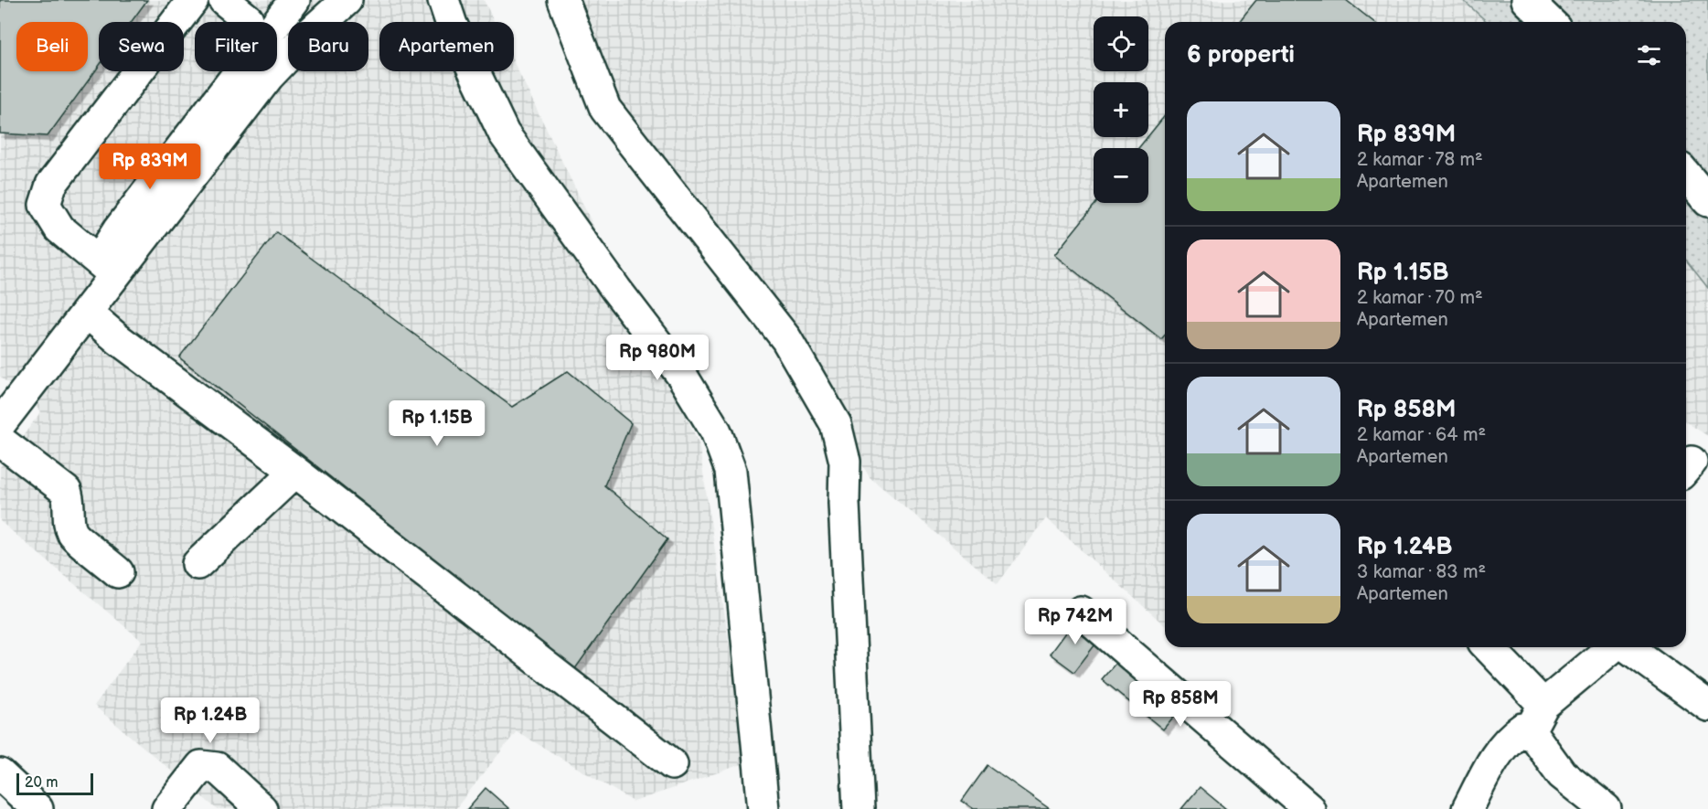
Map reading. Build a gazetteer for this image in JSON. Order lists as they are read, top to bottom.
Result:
{
  "scale_bar": "20 m",
  "page": {
    "map_buttons": ["+", "−"],
    "chip": [
      "Beli",
      "Sewa",
      "Filter",
      "Baru",
      "Apartemen"
    ],
    "heading": "6 properti",
    "list": [
      {
        "name": "Rp 839M",
        "note": "2 kamar · 78 m² · Apartemen"
      },
      {
        "name": "Rp 1.15B",
        "note": "2 kamar · 70 m² · Apartemen"
      },
      {
        "name": "Rp 858M",
        "note": "2 kamar · 64 m² · Apartemen"
      },
      {
        "name": "Rp 1.24B",
        "note": "3 kamar · 83 m² · Apartemen"
      }
    ],
    "price": [
      "Rp 839M",
      "Rp 980M",
      "Rp 1.15B",
      "Rp 742M",
      "Rp 858M",
      "Rp 1.24B"
    ],
    "scale": "20 m"
  }
}
